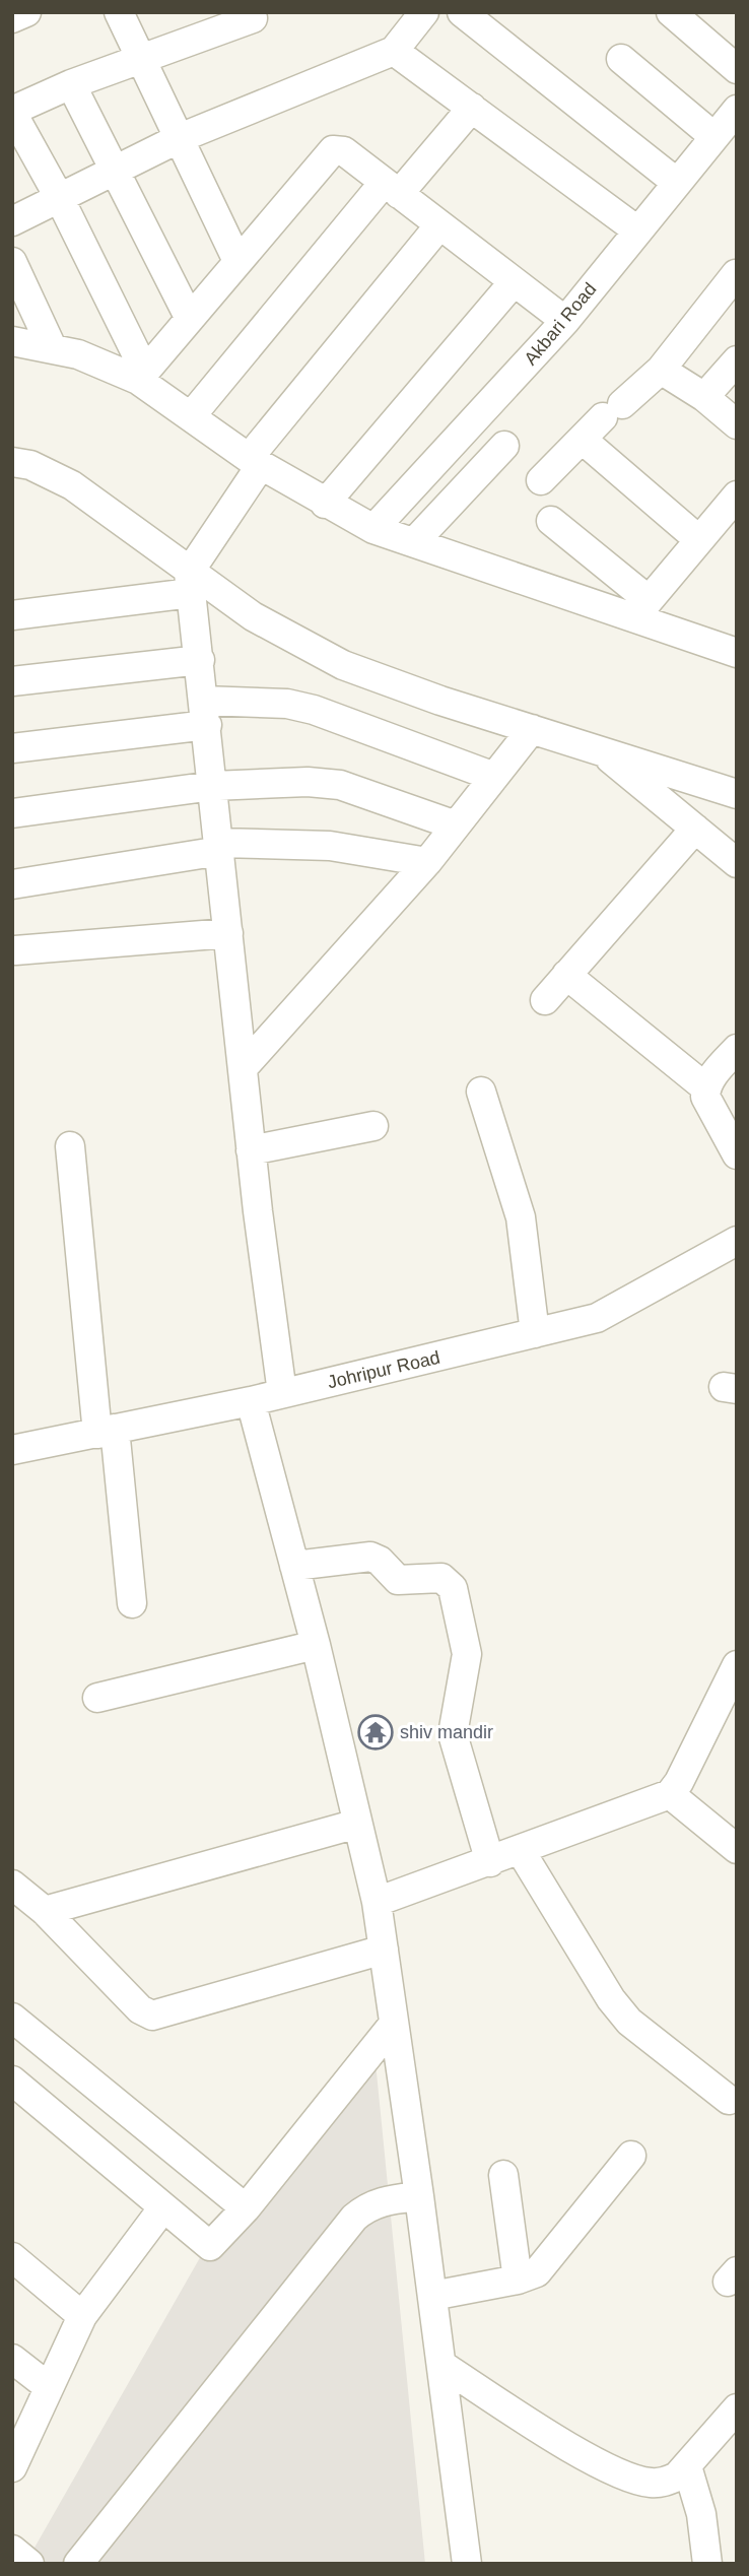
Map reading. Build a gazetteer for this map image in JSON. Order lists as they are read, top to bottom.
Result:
{
  "streets": {
    "street": ["Akbari Road", "Johripur Road"]
  },
  "places": {
    "temple": ["shiv mandir"]
  }
}
